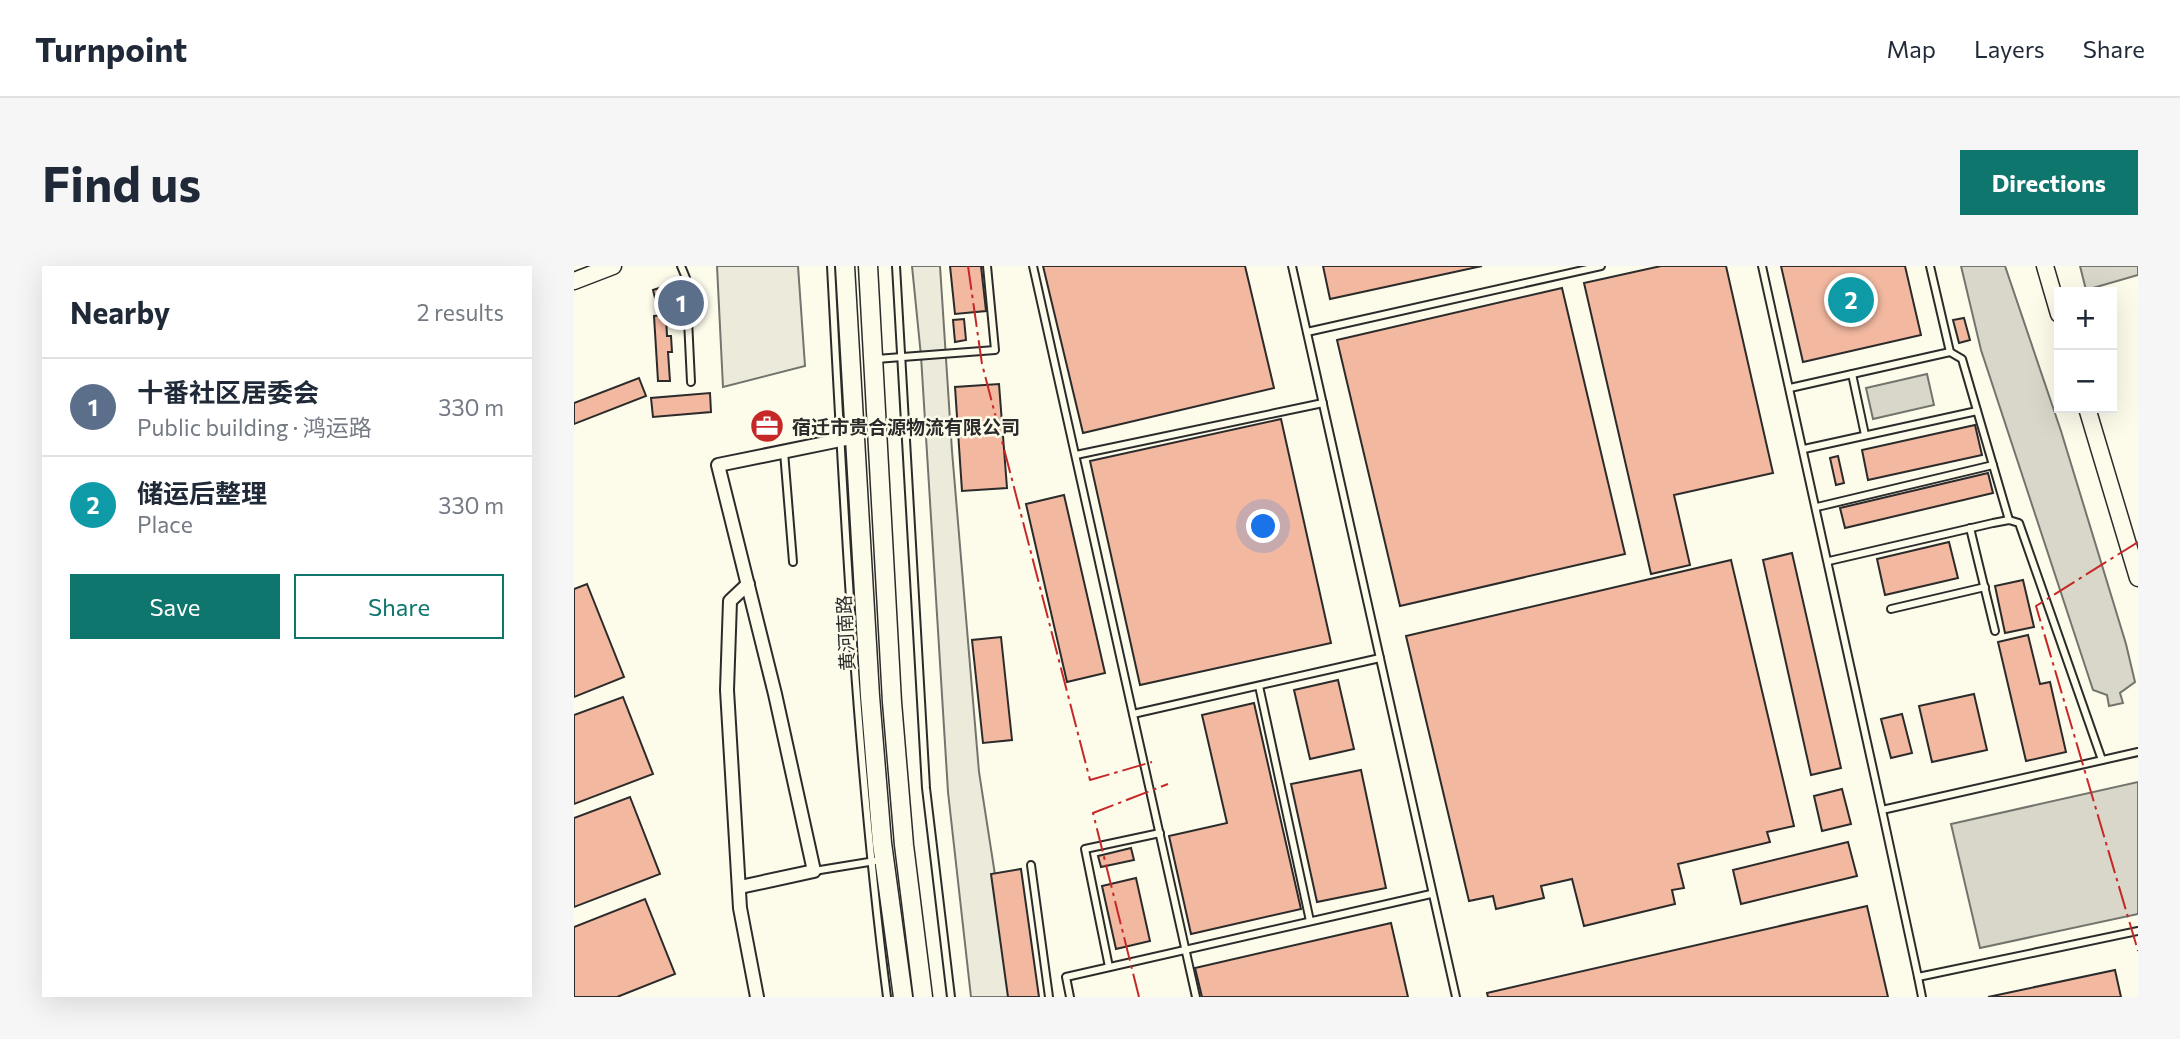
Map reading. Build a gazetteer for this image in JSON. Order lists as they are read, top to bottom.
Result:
{
  "streets": {
    "main road": ["黄河南路"]
  },
  "places": {
    "office": ["宿迁市贵合源物流有限公司"]
  },
  "page": {
    "header": "Turnpoint",
    "nav": ["Map", "Layers", "Share"],
    "buttons": [
      "Directions",
      ["Save", "Share"]
    ],
    "title": "Find us",
    "heading": ["Nearby", "2 results"],
    "pins": ["2", "1"],
    "map_buttons": ["+", "−"],
    "list": [
      {
        "mark": "1",
        "name": "十番社区居委会",
        "note": "Public building · 鸿运路",
        "value": "330 m"
      },
      {
        "mark": "2",
        "name": "储运后整理",
        "note": "Place",
        "value": "330 m"
      }
    ]
  }
}
